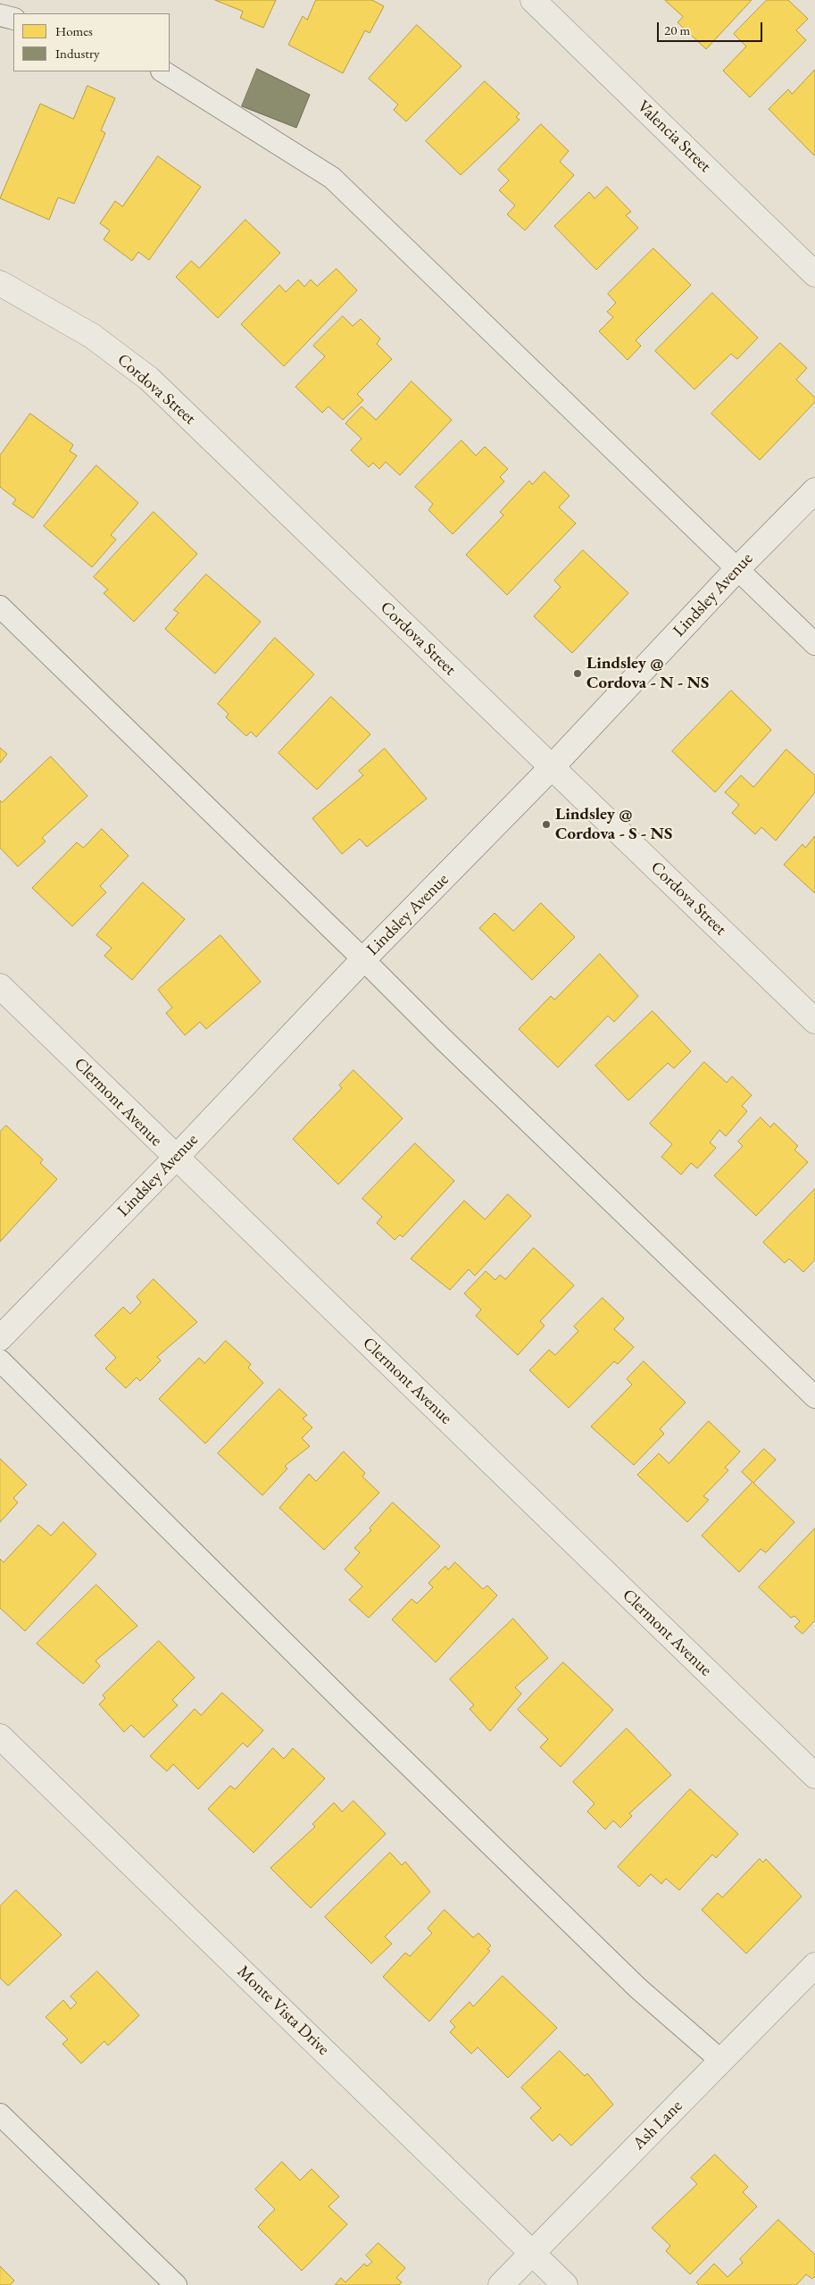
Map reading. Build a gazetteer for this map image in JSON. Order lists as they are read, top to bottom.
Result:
{
  "streets": {
    "street": [
      "Valencia Street",
      "Cordova Street",
      "Lindsley Avenue",
      "Clermont Avenue",
      "Monte Vista Drive",
      "Ash Lane"
    ]
  },
  "crossings": [
    ["Cordova Street", "Lindsley Avenue"],
    ["Lindsley Avenue", "Clermont Avenue"],
    ["Monte Vista Drive", "Ash Lane"]
  ],
  "places": ["Lindsley @ Cordova - N - NS", "Lindsley @ Cordova - S - NS"],
  "legend": ["Homes", "Industry"],
  "scale_bar": "20 m"
}
